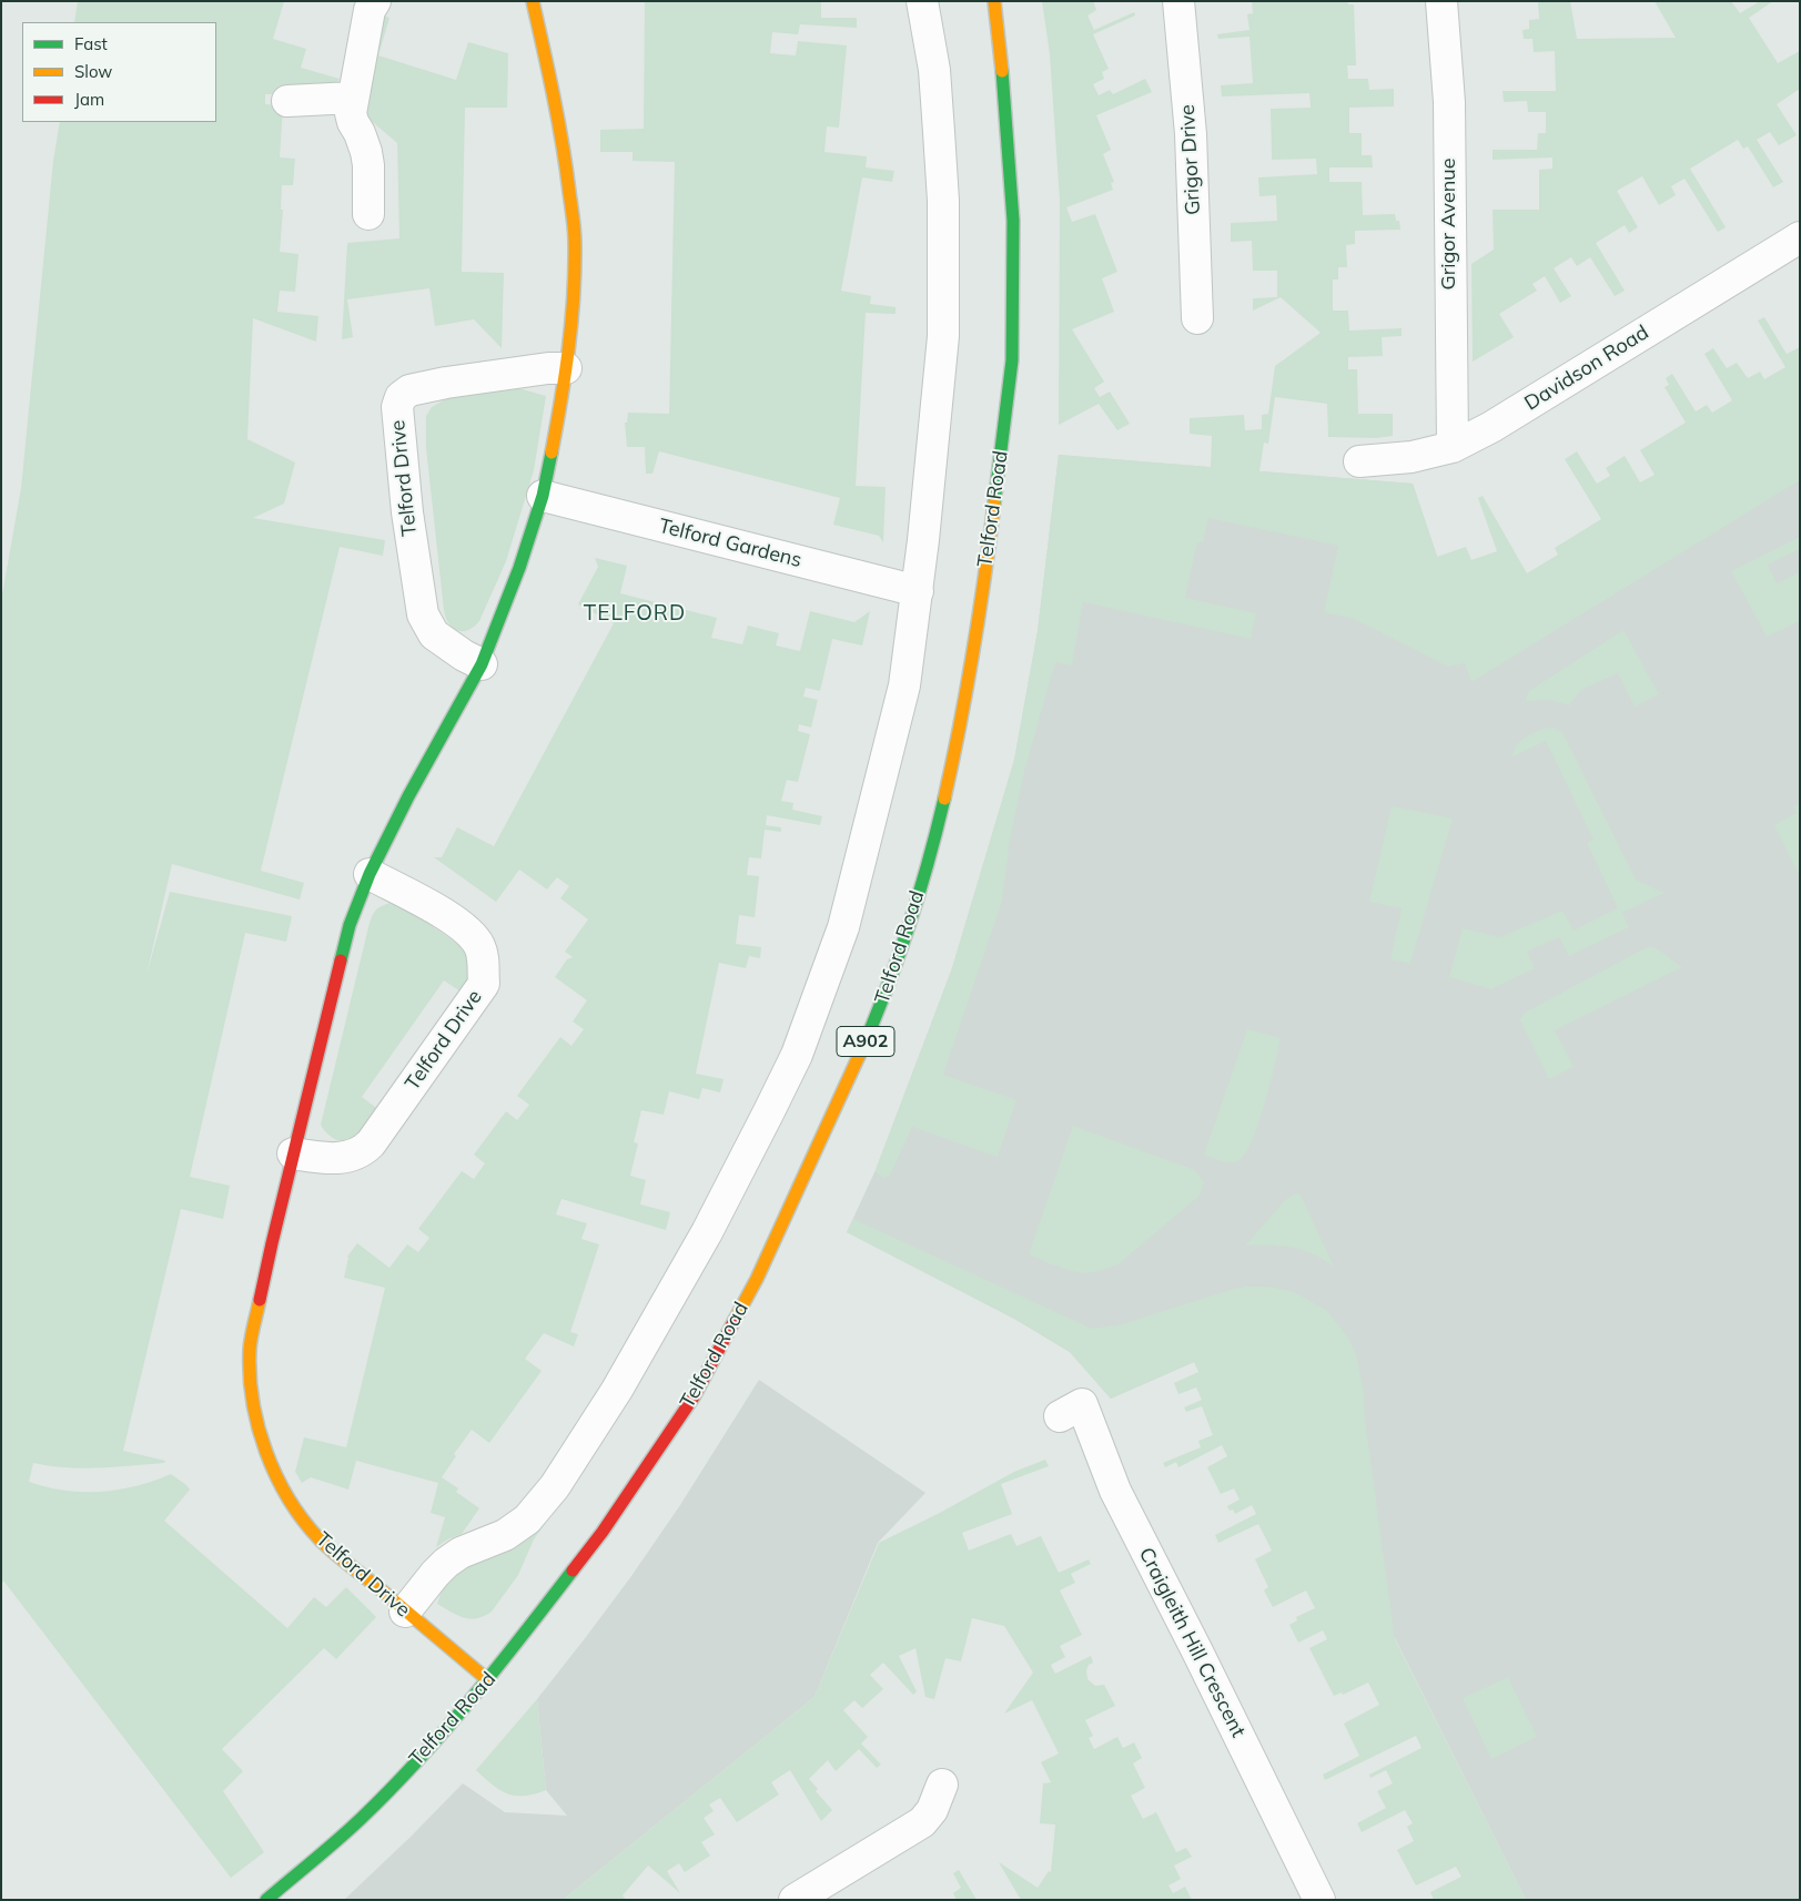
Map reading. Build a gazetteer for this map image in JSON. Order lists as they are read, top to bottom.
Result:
{
  "streets": {
    "main road": ["Telford Drive", "Telford Road", "A902"],
    "street": [
      "Grigor Drive",
      "Grigor Avenue",
      "Davidson Road",
      "Telford Gardens",
      "Craigleith Hill Crescent"
    ]
  },
  "crossings": [
    ["Grigor Avenue", "Davidson Road"],
    ["Telford Drive", "Telford Road"],
    ["Telford Drive", "Telford Gardens"]
  ],
  "districts": ["TELFORD"],
  "legend": ["Fast", "Slow", "Jam"]
}
